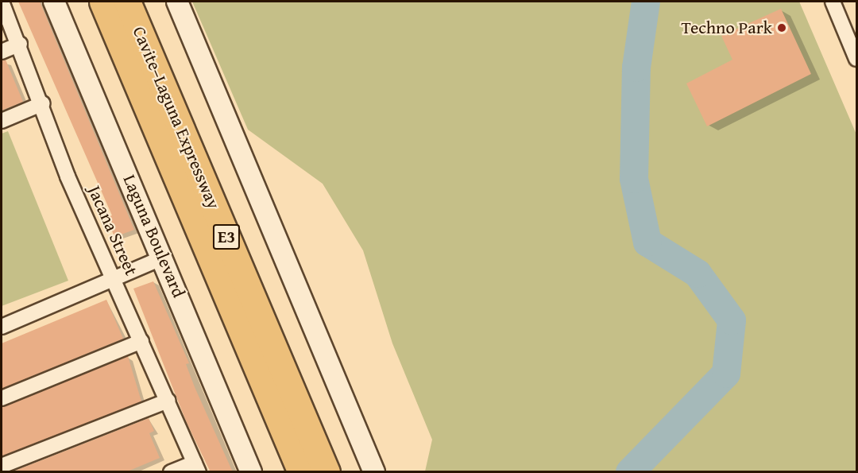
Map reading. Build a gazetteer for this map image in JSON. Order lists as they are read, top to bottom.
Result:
{
  "streets": {
    "highway": ["Cavite–Laguna Expressway", "E3"],
    "main road": ["Laguna Boulevard"],
    "street": ["Jacana Street"]
  },
  "places": ["Techno Park"]
}
